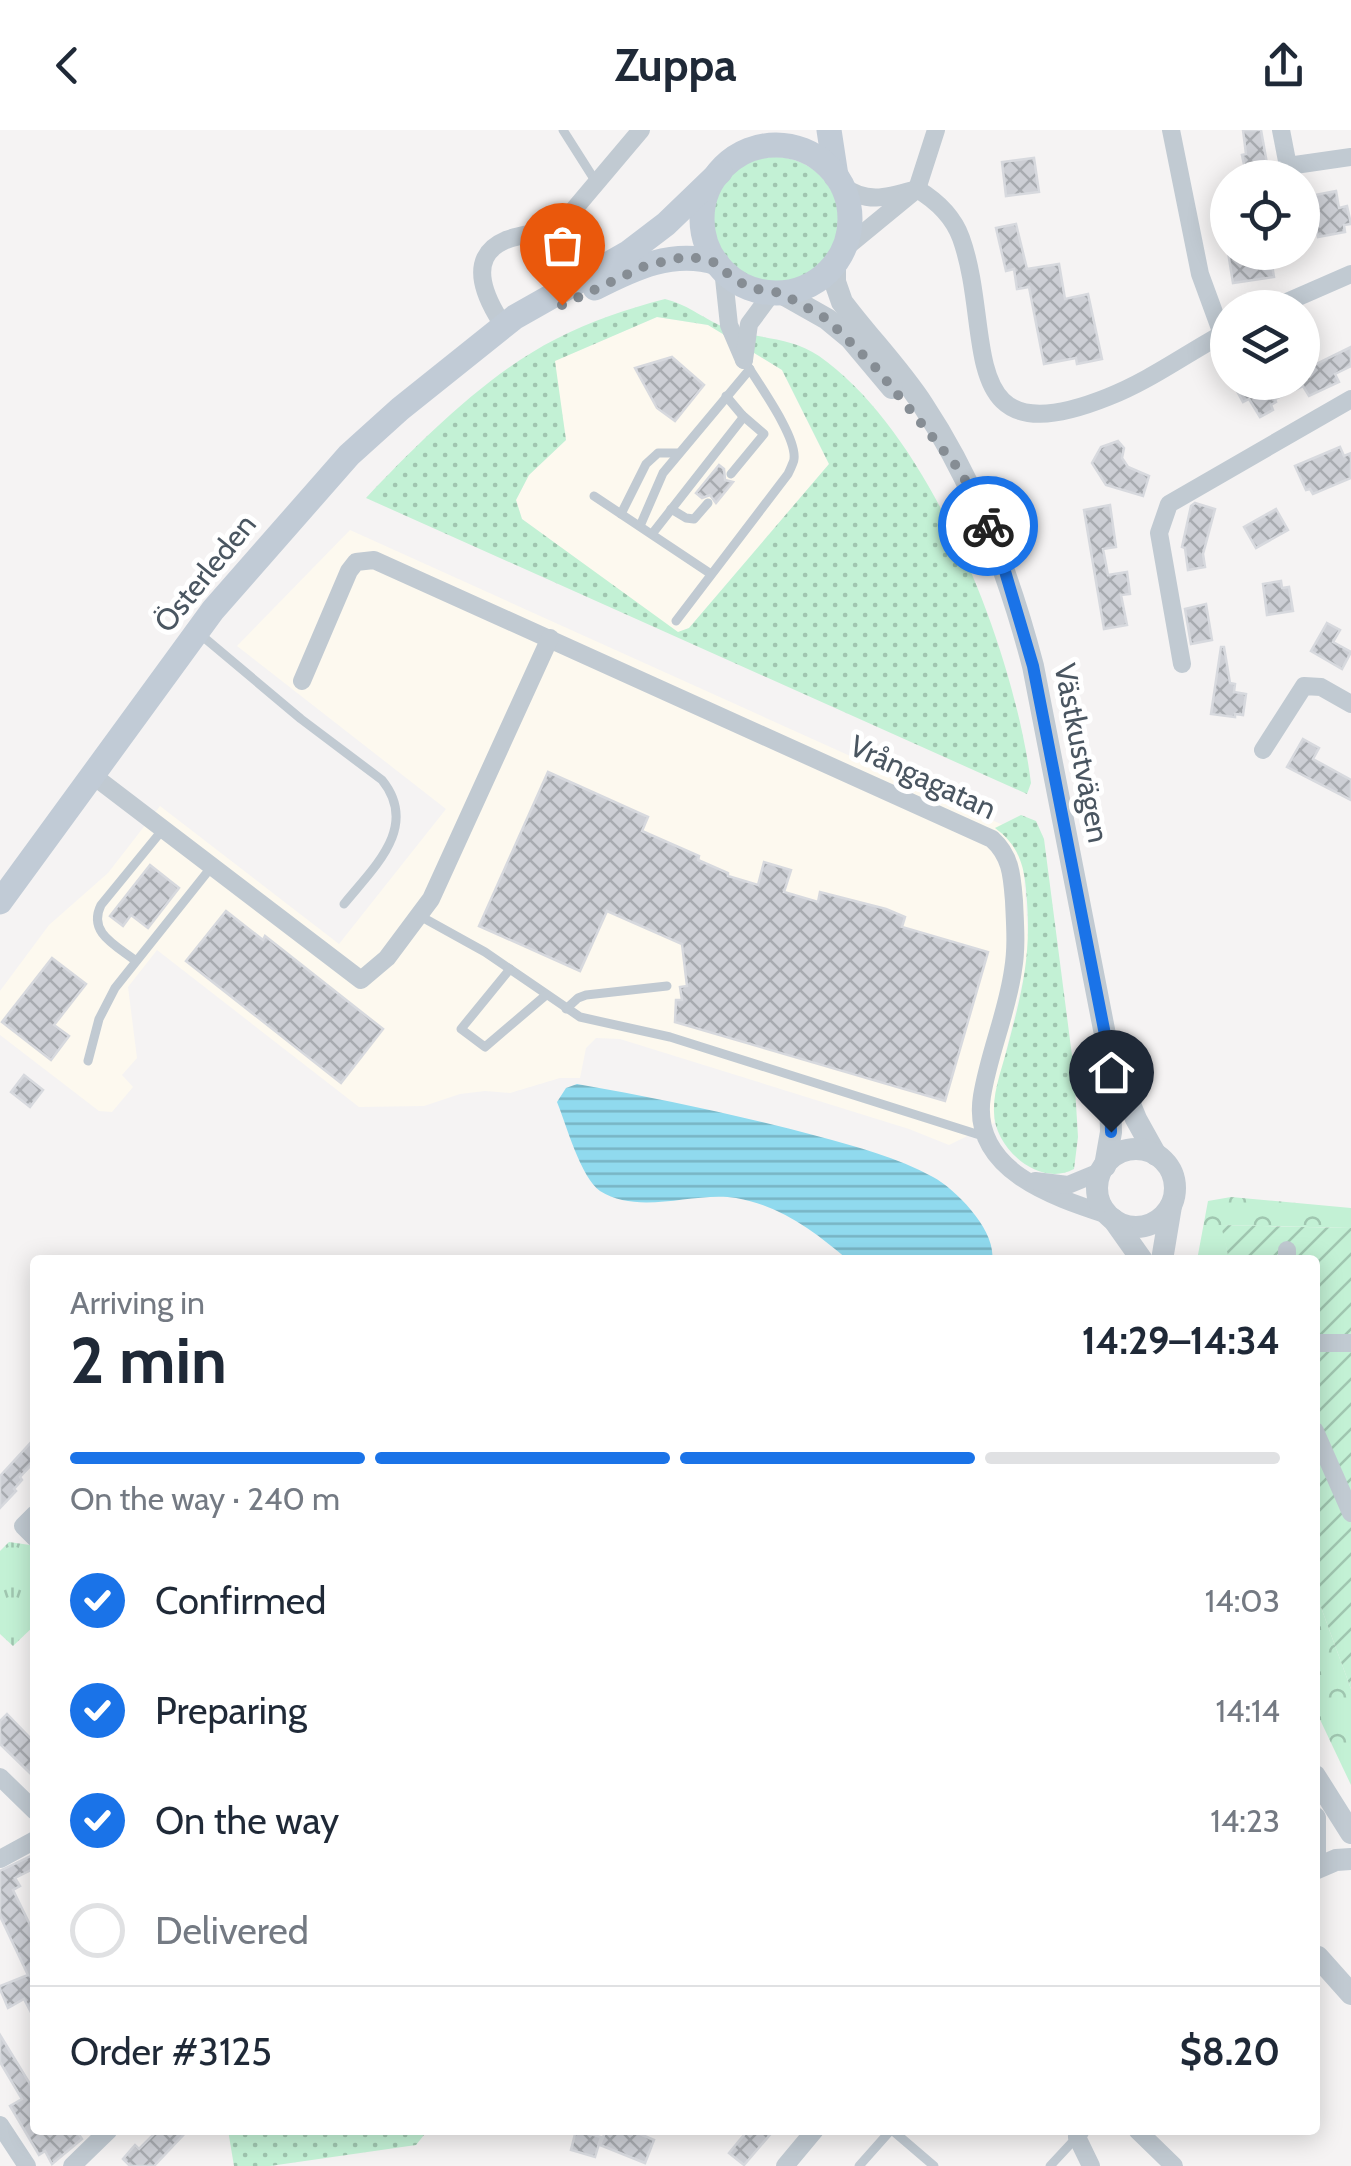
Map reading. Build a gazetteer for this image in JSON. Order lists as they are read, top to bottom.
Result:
{
  "streets": {
    "main road": ["Österleden"],
    "street": ["Västkustvägen", "Vrångagatan"]
  },
  "crossings": [
    ["Österleden", "Västkustvägen"]
  ],
  "page": {
    "header": "Zuppa",
    "heading": ["2 min", "Arriving in", "14:29–14:34"],
    "panel": ["Order #3125", "$8.20"],
    "bar": "On the way · 240 m",
    "list": [
      ["Confirmed", "14:03"],
      ["Preparing", "14:14"],
      ["On the way", "14:23"],
      "Delivered"
    ]
  }
}
